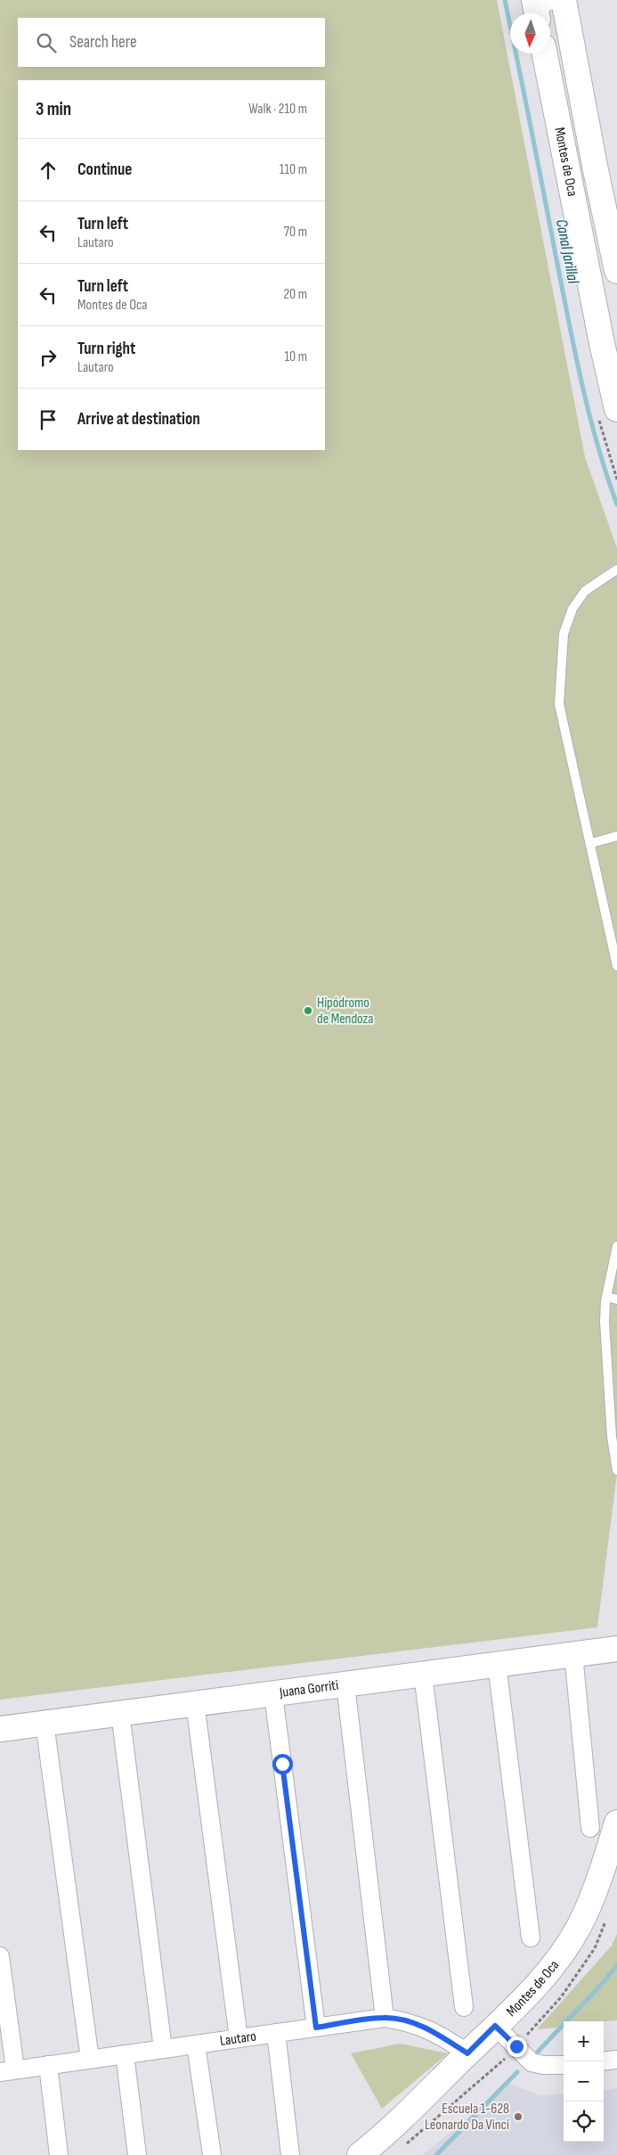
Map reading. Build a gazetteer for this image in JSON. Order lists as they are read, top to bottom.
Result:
{
  "streets": {
    "main road": ["Montes de Oca", "Juana Gorriti"],
    "street": ["Lautaro"]
  },
  "crossings": [
    ["Montes de Oca", "Lautaro"]
  ],
  "water": ["Canal Jarillal"],
  "places": ["Hipódromo de Mendoza", "Escuela 1-628 Leonardo Da Vinci"],
  "north": "bottom",
  "page": {
    "search": "Search here",
    "heading": ["3 min", "Walk · 210 m"],
    "list": [
      ["Continue", "110 m"],
      ["Turn left", "Lautaro", "70 m"],
      ["Turn left", "Montes de Oca", "20 m"],
      ["Turn right", "Lautaro", "10 m"],
      "Arrive at destination"
    ],
    "map_buttons": ["+", "−"]
  }
}
